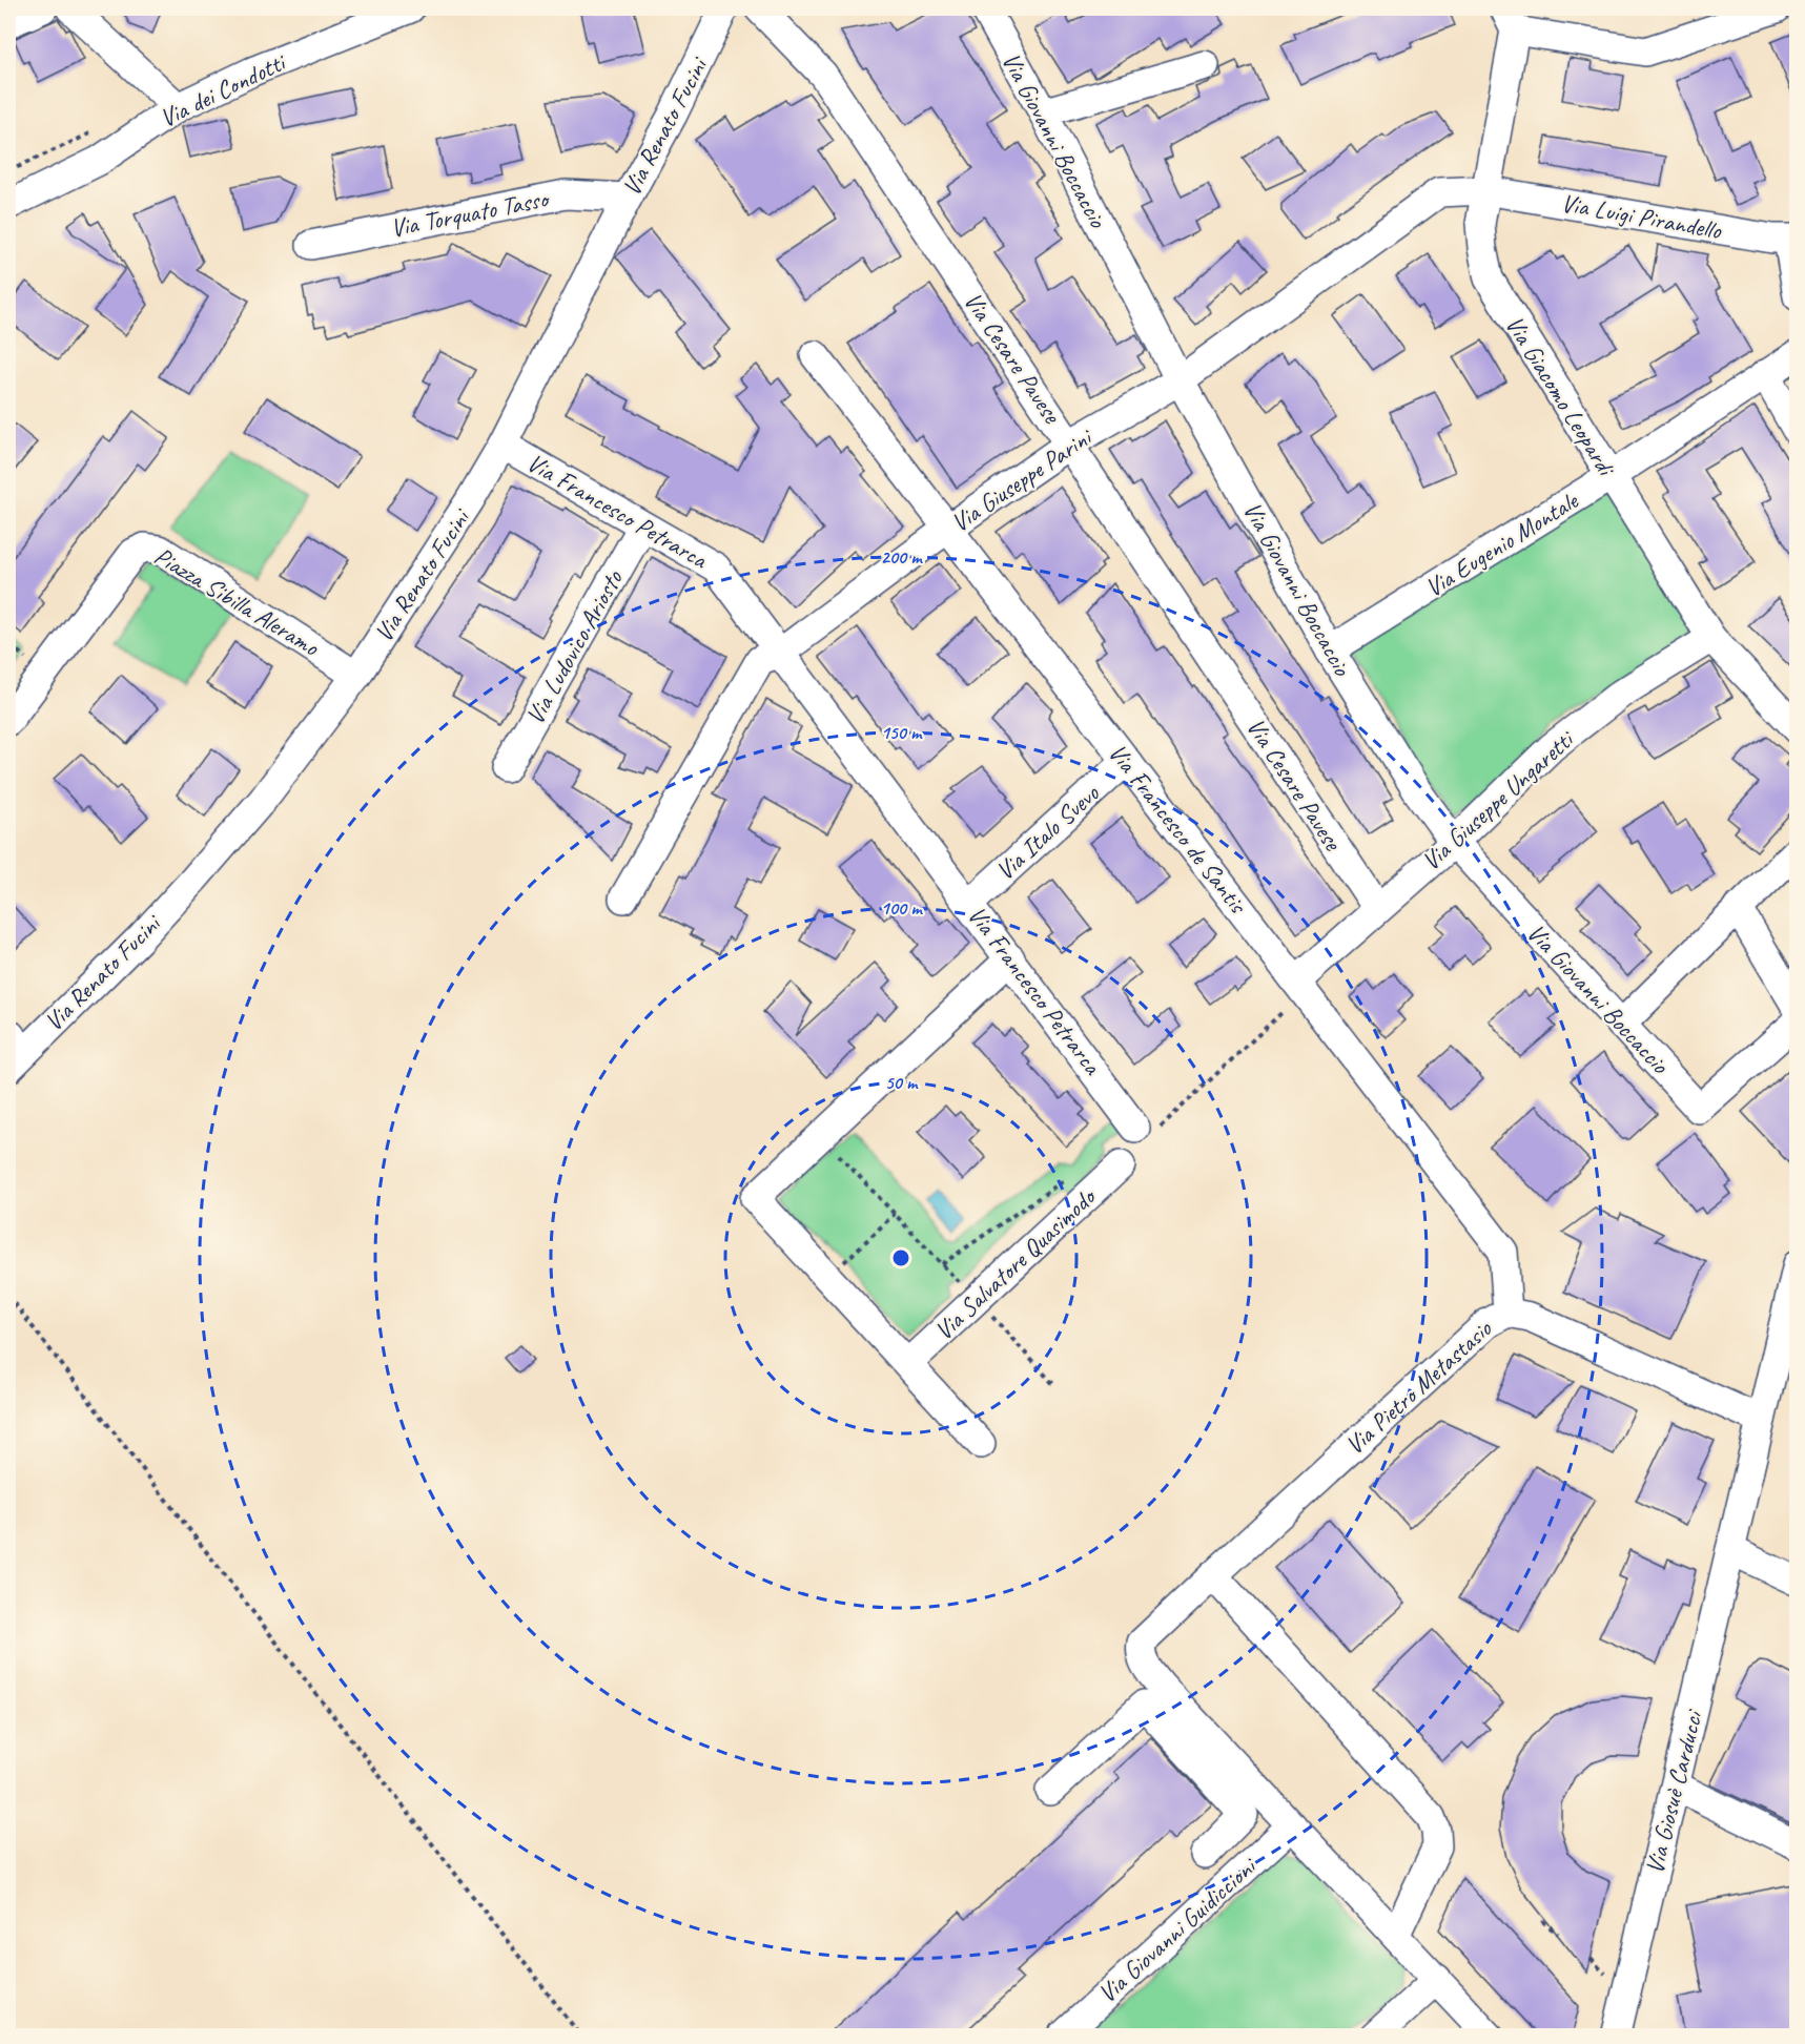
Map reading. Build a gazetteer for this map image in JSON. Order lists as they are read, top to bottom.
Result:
{
  "streets": {
    "street": [
      "Via dei Condotti",
      "Via Renato Fucini",
      "Via Giovanni Boccaccio",
      "Via Torquato Tasso",
      "Via Luigi Pirandello",
      "Via Cesare Pavese",
      "Via Giacomo Leopardi",
      "Via Giuseppe Parini",
      "Via Francesco Petrarca",
      "Via Eugenio Montale",
      "Piazza Sibilla Aleramo",
      "Via Ludovico Ariosto",
      "Via Giuseppe Ungaretti",
      "Via Francesco de Santis",
      "Via Italo Svevo",
      "Via Salvatore Quasimodo",
      "Via Pietro Metastasio",
      "Via Giosuè Carducci",
      "Via Giovanni Guidiccioni"
    ]
  },
  "crossings": [
    ["Via Renato Fucini", "Via Torquato Tasso"],
    ["Via Renato Fucini", "Via Francesco Petrarca"],
    ["Via Renato Fucini", "Piazza Sibilla Aleramo"],
    ["Via Giovanni Boccaccio", "Via Giuseppe Parini"],
    ["Via Giovanni Boccaccio", "Via Eugenio Montale"],
    ["Via Giovanni Boccaccio", "Via Giuseppe Ungaretti"],
    ["Via Luigi Pirandello", "Via Giacomo Leopardi"],
    ["Via Luigi Pirandello", "Via Giuseppe Parini"],
    ["Via Cesare Pavese", "Via Giuseppe Parini"],
    ["Via Cesare Pavese", "Via Giuseppe Ungaretti"],
    ["Via Giacomo Leopardi", "Via Giuseppe Parini"],
    ["Via Giacomo Leopardi", "Via Eugenio Montale"],
    ["Via Giacomo Leopardi", "Via Giuseppe Ungaretti"],
    ["Via Giuseppe Parini", "Via Francesco Petrarca"],
    ["Via Giuseppe Parini", "Via Francesco de Santis"],
    ["Via Francesco Petrarca", "Via Ludovico Ariosto"],
    ["Via Francesco Petrarca", "Via Italo Svevo"],
    ["Via Giuseppe Ungaretti", "Via Francesco de Santis"],
    ["Via Francesco de Santis", "Via Italo Svevo"],
    ["Via Francesco de Santis", "Via Pietro Metastasio"],
    ["Via Pietro Metastasio", "Via Giosuè Carducci"],
    ["Via Pietro Metastasio", "Via Giovanni Guidiccioni"]
  ],
  "rings": [
    "200 m",
    "150 m",
    "100 m",
    "50 m"
  ]
}
